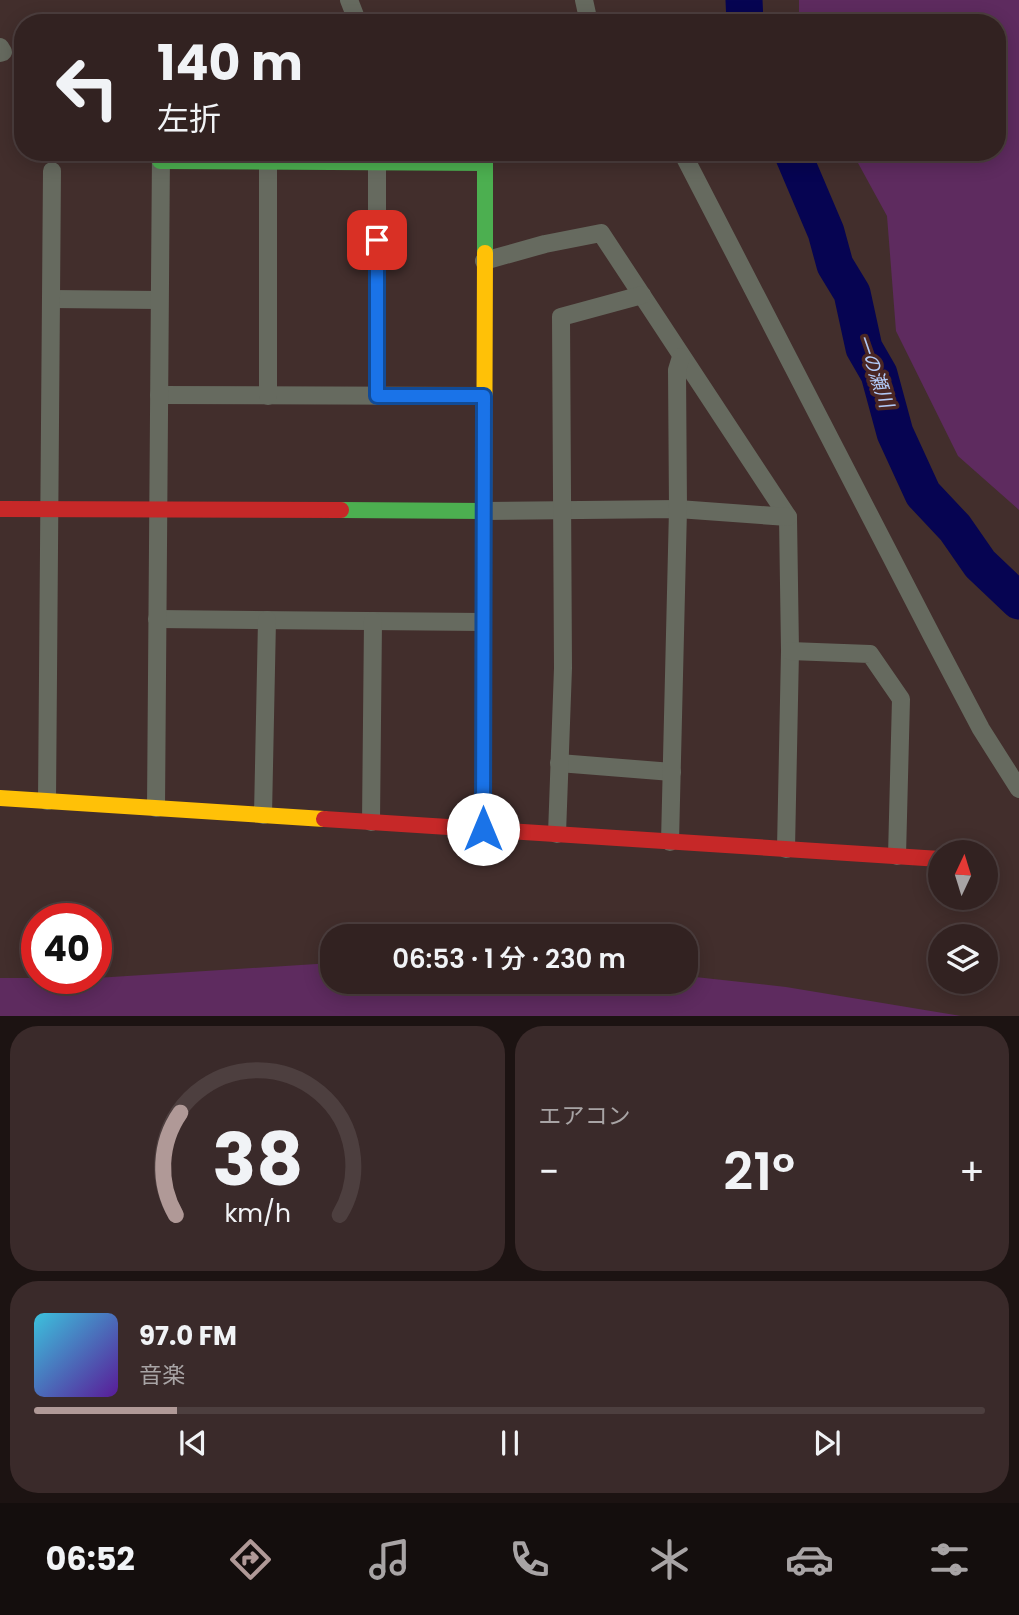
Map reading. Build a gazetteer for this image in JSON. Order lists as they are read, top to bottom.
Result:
{
  "water": ["一の瀬川"],
  "north": "top",
  "page": {
    "turn": ["140 m", "左折"],
    "limit": "40",
    "trip": "06:53 · 1 分 · 230 m",
    "tile": "エアコン",
    "heat": ["−", "21°", "+"],
    "song": ["97.0 FM", "音楽"],
    "tabs": "06:52",
    "gauge": ["38", "km/h"]
  }
}
